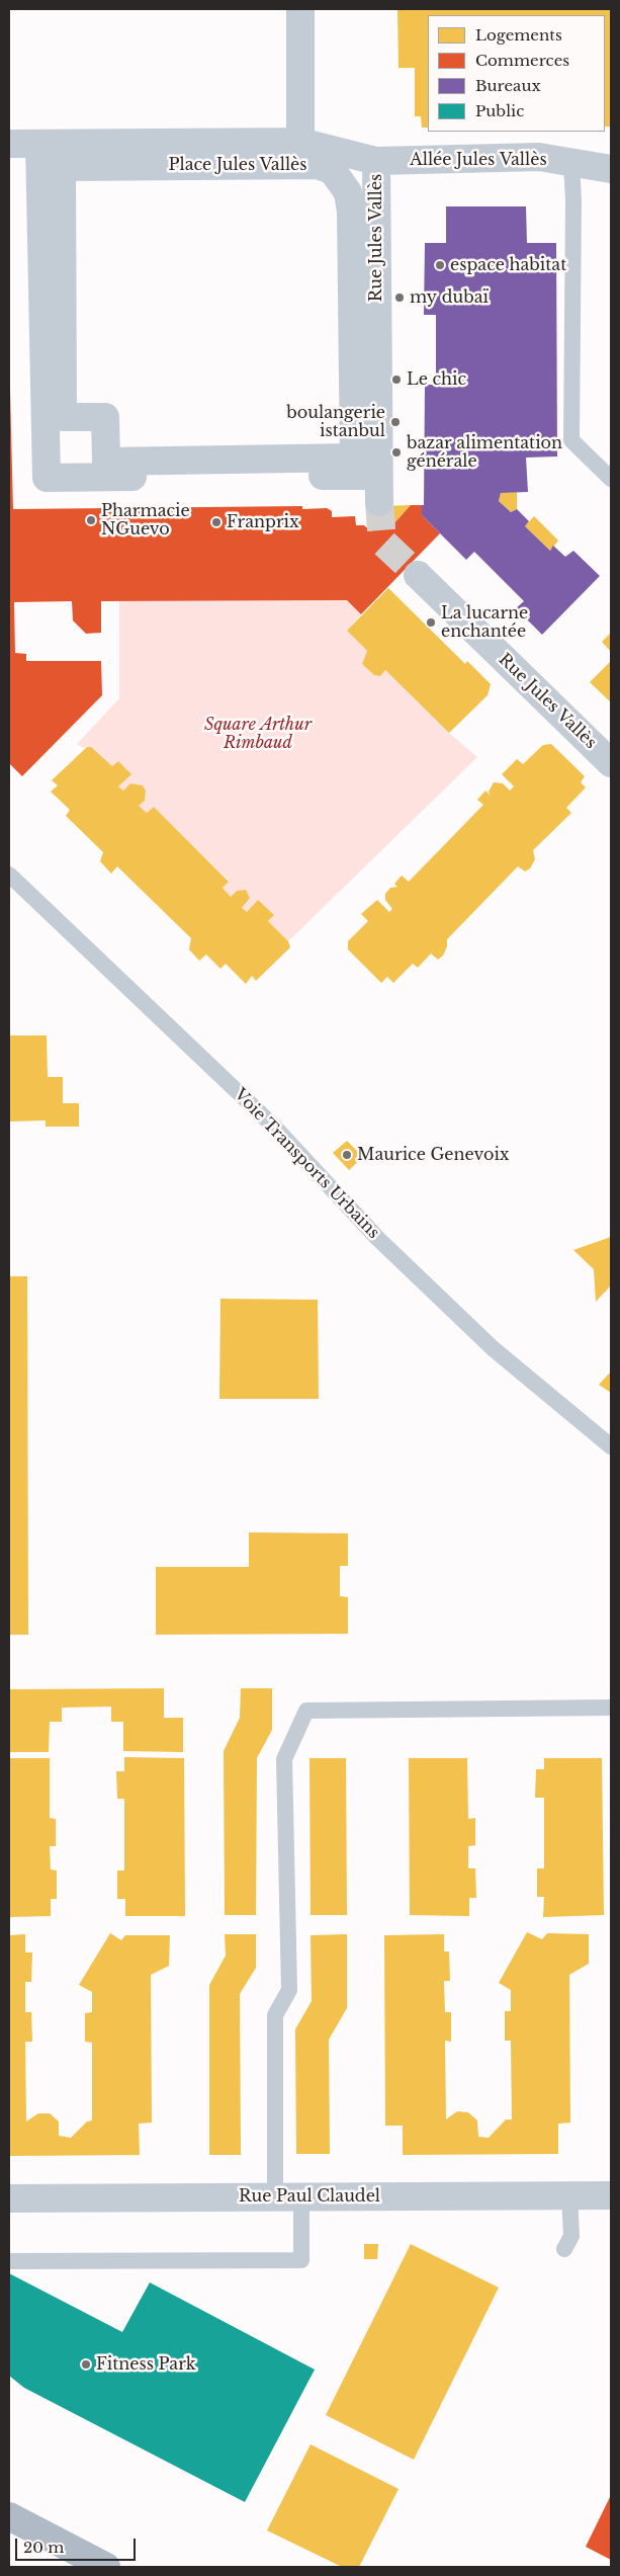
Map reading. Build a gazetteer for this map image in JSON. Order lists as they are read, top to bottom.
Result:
{
  "streets": {
    "street": [
      "Allée Jules Vallès",
      "Place Jules Vallès",
      "Rue Jules Vallès",
      "Rue Paul Claudel"
    ],
    "lane": ["Voie Transports Urbains"]
  },
  "crossings": [
    ["Allée Jules Vallès", "Rue Jules Vallès"]
  ],
  "parks": ["Square Arthur Rimbaud"],
  "places": [
    "espace habitat",
    "my dubaï",
    "Le chic",
    "boulangerie istanbul",
    "bazar alimentation générale",
    "Pharmacie NGuevo",
    "Franprix",
    "La lucarne enchantée",
    "Maurice Genevoix",
    "Fitness Park"
  ],
  "legend": [
    "Logements",
    "Commerces",
    "Bureaux",
    "Public"
  ],
  "scale_bar": "20 m"
}
